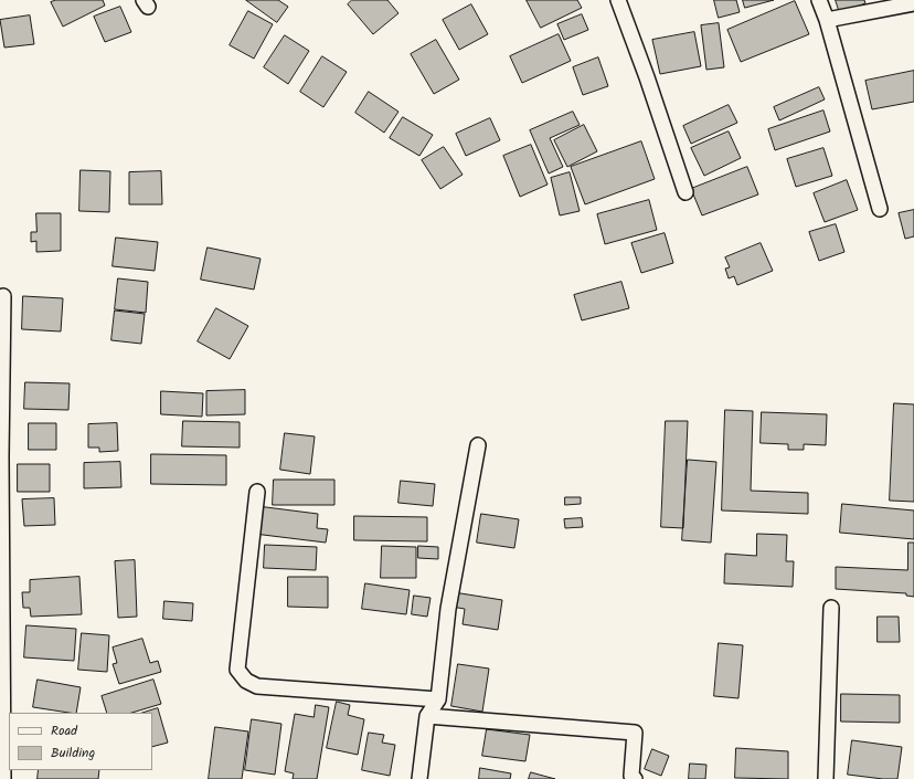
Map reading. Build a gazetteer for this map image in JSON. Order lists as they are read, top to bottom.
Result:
{
  "legend": ["Road", "Building"]
}
